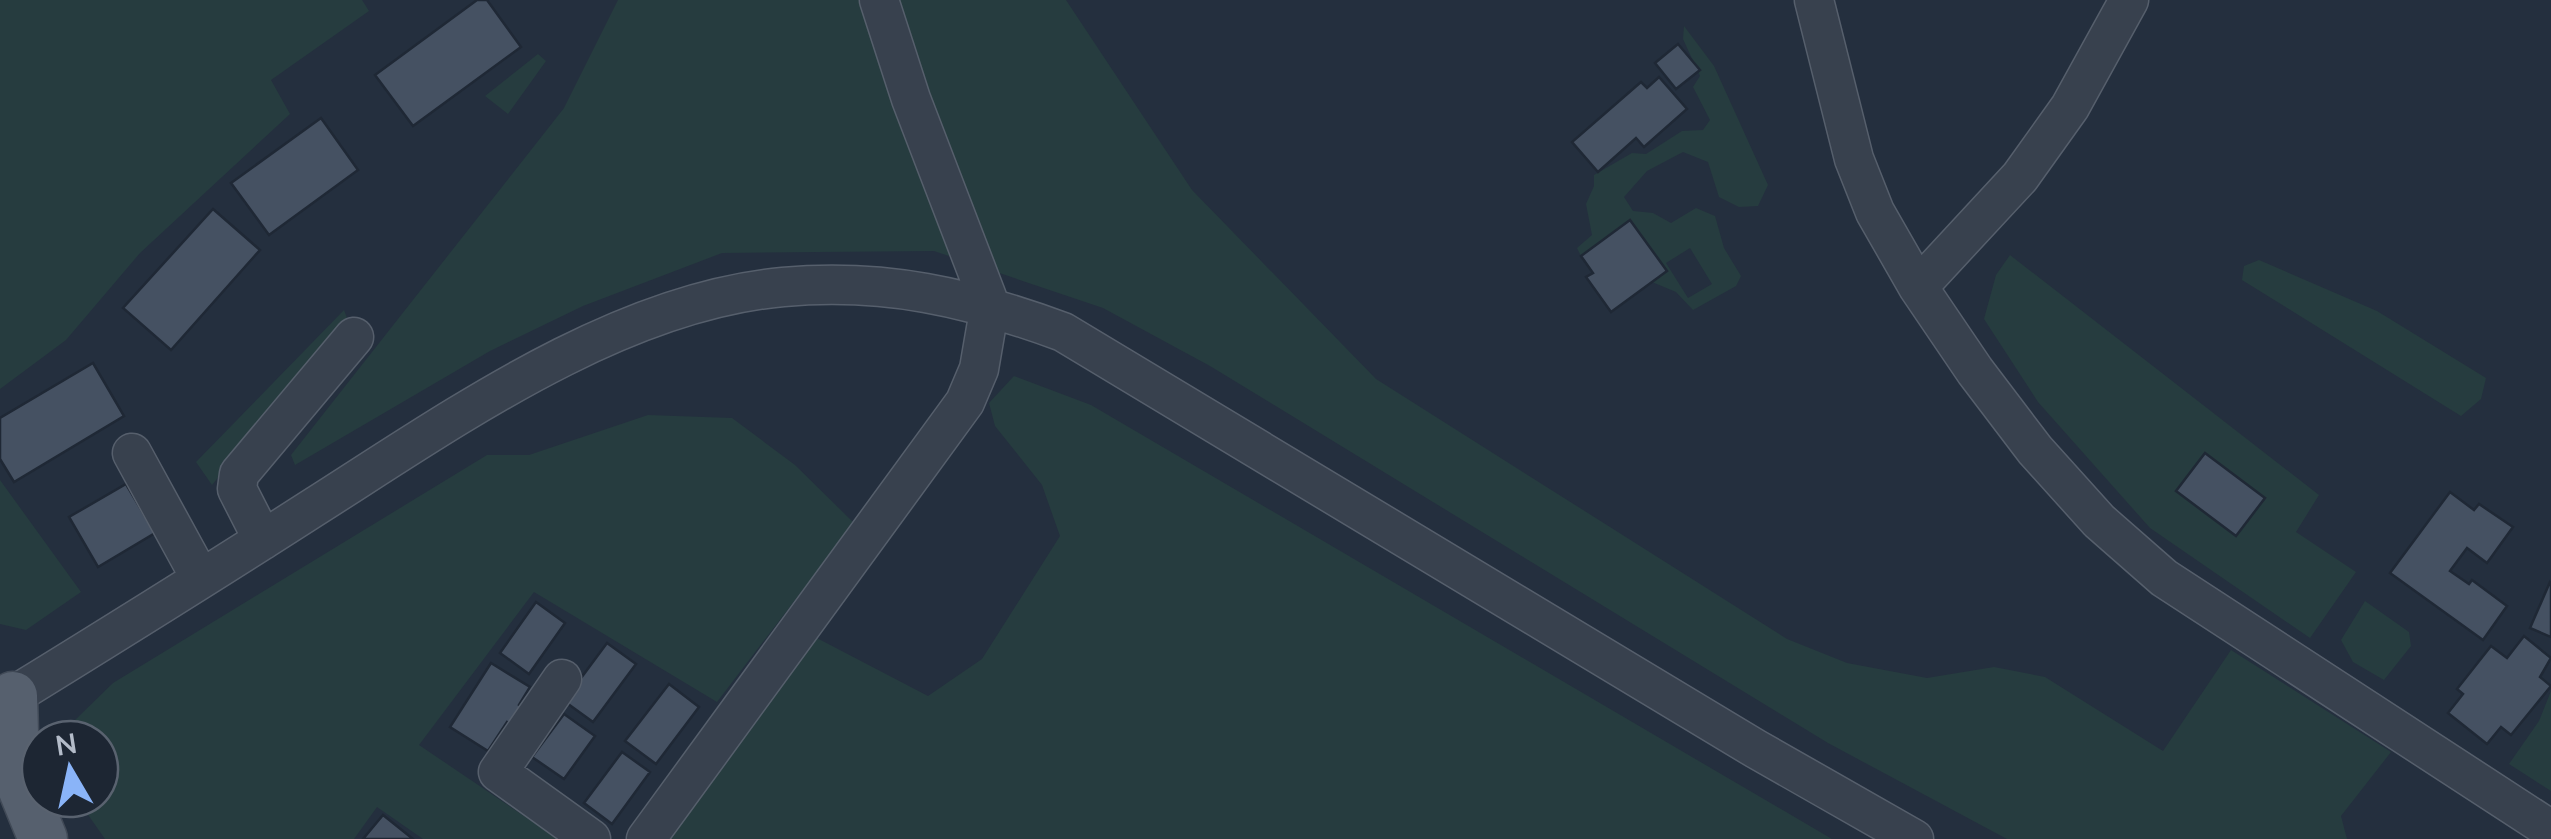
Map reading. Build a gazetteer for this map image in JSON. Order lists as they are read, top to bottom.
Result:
{
  "north": "top"
}
